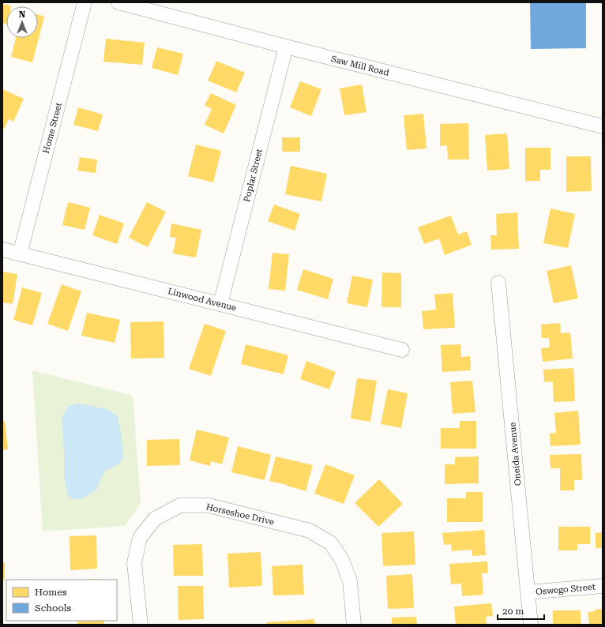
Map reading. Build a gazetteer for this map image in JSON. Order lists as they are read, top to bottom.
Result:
{
  "streets": {
    "street": [
      "Saw Mill Road",
      "Home Street",
      "Poplar Street",
      "Linwood Avenue",
      "Oneida Avenue",
      "Horseshoe Drive",
      "Oswego Street"
    ]
  },
  "crossings": [
    ["Saw Mill Road", "Poplar Street"],
    ["Home Street", "Linwood Avenue"],
    ["Poplar Street", "Linwood Avenue"],
    ["Oneida Avenue", "Oswego Street"]
  ],
  "legend": ["Homes", "Schools"],
  "scale_bar": "20 m",
  "north": "top"
}
